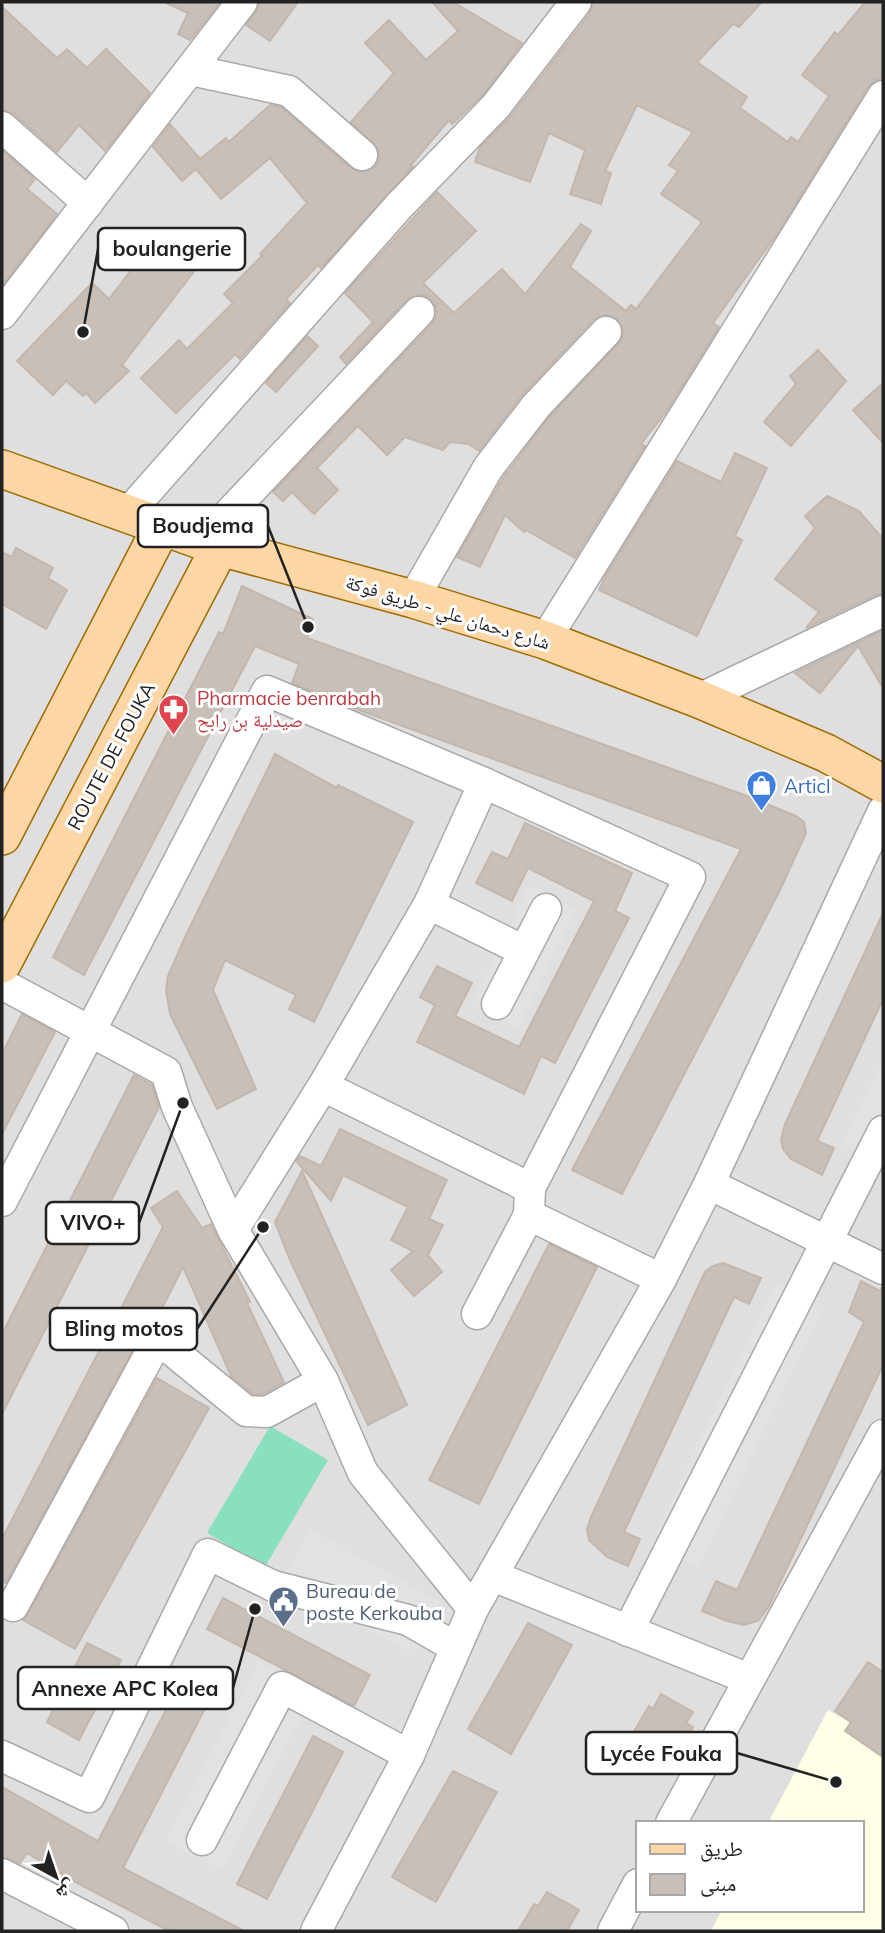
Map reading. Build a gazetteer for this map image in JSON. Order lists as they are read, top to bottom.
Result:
{
  "streets": {
    "main road": ["شارع دحمان علي - طريق فوكة", "ROUTE DE FOUKA"]
  },
  "crossings": [
    ["شارع دحمان علي - طريق فوكة", "ROUTE DE FOUKA"]
  ],
  "places": {
    "other": [
      "boulangerie",
      "Boudjema",
      "VIVO+",
      "Bling motos",
      "Annexe APC Kolea",
      "Lycée Fouka"
    ],
    "pharmacy": ["Pharmacie benrabah صيدلية بن رابح"],
    "shop": ["Articl"],
    "public building": ["Bureau de poste Kerkouba"]
  },
  "legend": ["طريق", "مبنى"],
  "north": "bottom right"
}
